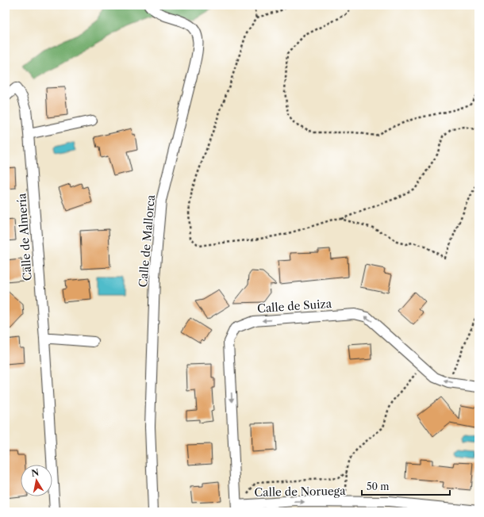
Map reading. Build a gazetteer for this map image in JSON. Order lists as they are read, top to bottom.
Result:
{
  "streets": {
    "street": [
      "Calle de Almería",
      "Calle de Mallorca",
      "Calle de Suiza",
      "Calle de Noruega"
    ]
  },
  "crossings": [
    ["Calle de Suiza", "Calle de Noruega"]
  ],
  "one_way": ["Calle de Noruega"],
  "scale_bar": "50 m",
  "north": "top"
}
